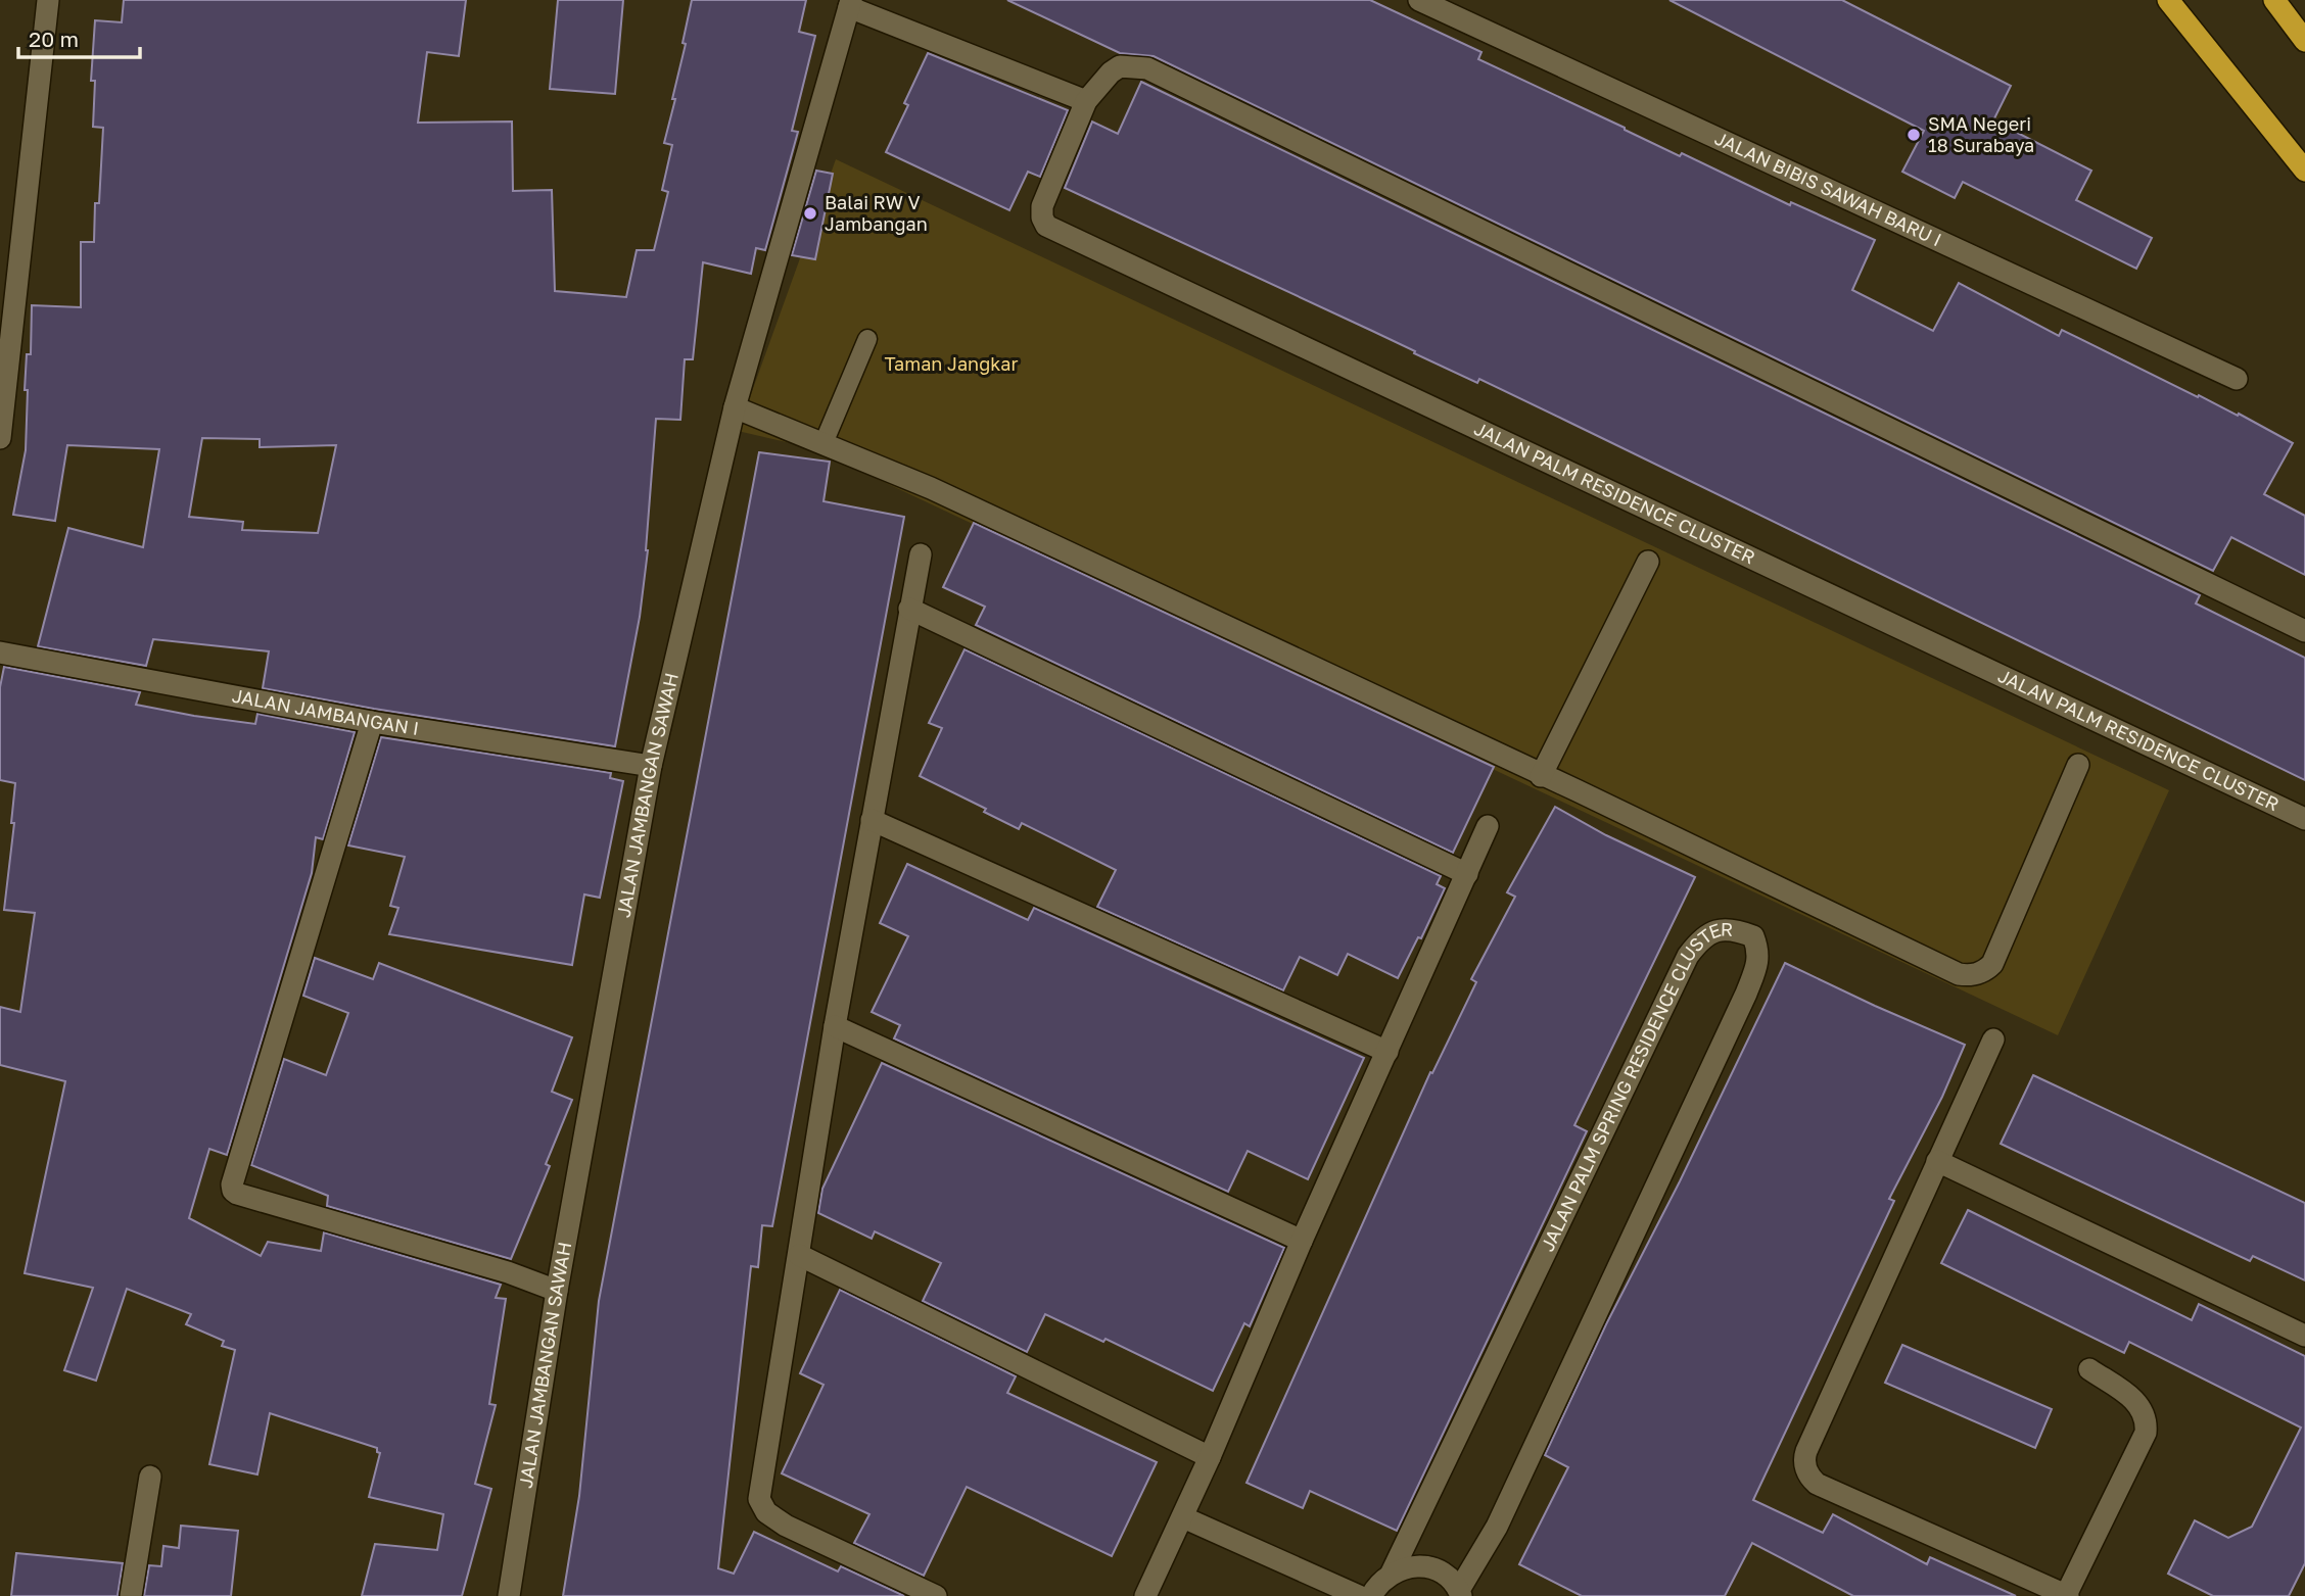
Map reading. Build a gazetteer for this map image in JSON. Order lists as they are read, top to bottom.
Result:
{
  "streets": {
    "street": [
      "JALAN BIBIS SAWAH BARU I",
      "JALAN PALM RESIDENCE CLUSTER",
      "JALAN JAMBANGAN I",
      "JALAN JAMBANGAN SAWAH",
      "JALAN PALM SPRING RESIDENCE CLUSTER"
    ]
  },
  "crossings": [
    ["JALAN JAMBANGAN I", "JALAN JAMBANGAN SAWAH"]
  ],
  "parks": ["Taman Jangkar"],
  "places": ["SMA Negeri 18 Surabaya", "Balai RW V Jambangan"],
  "scale_bar": "20 m"
}
